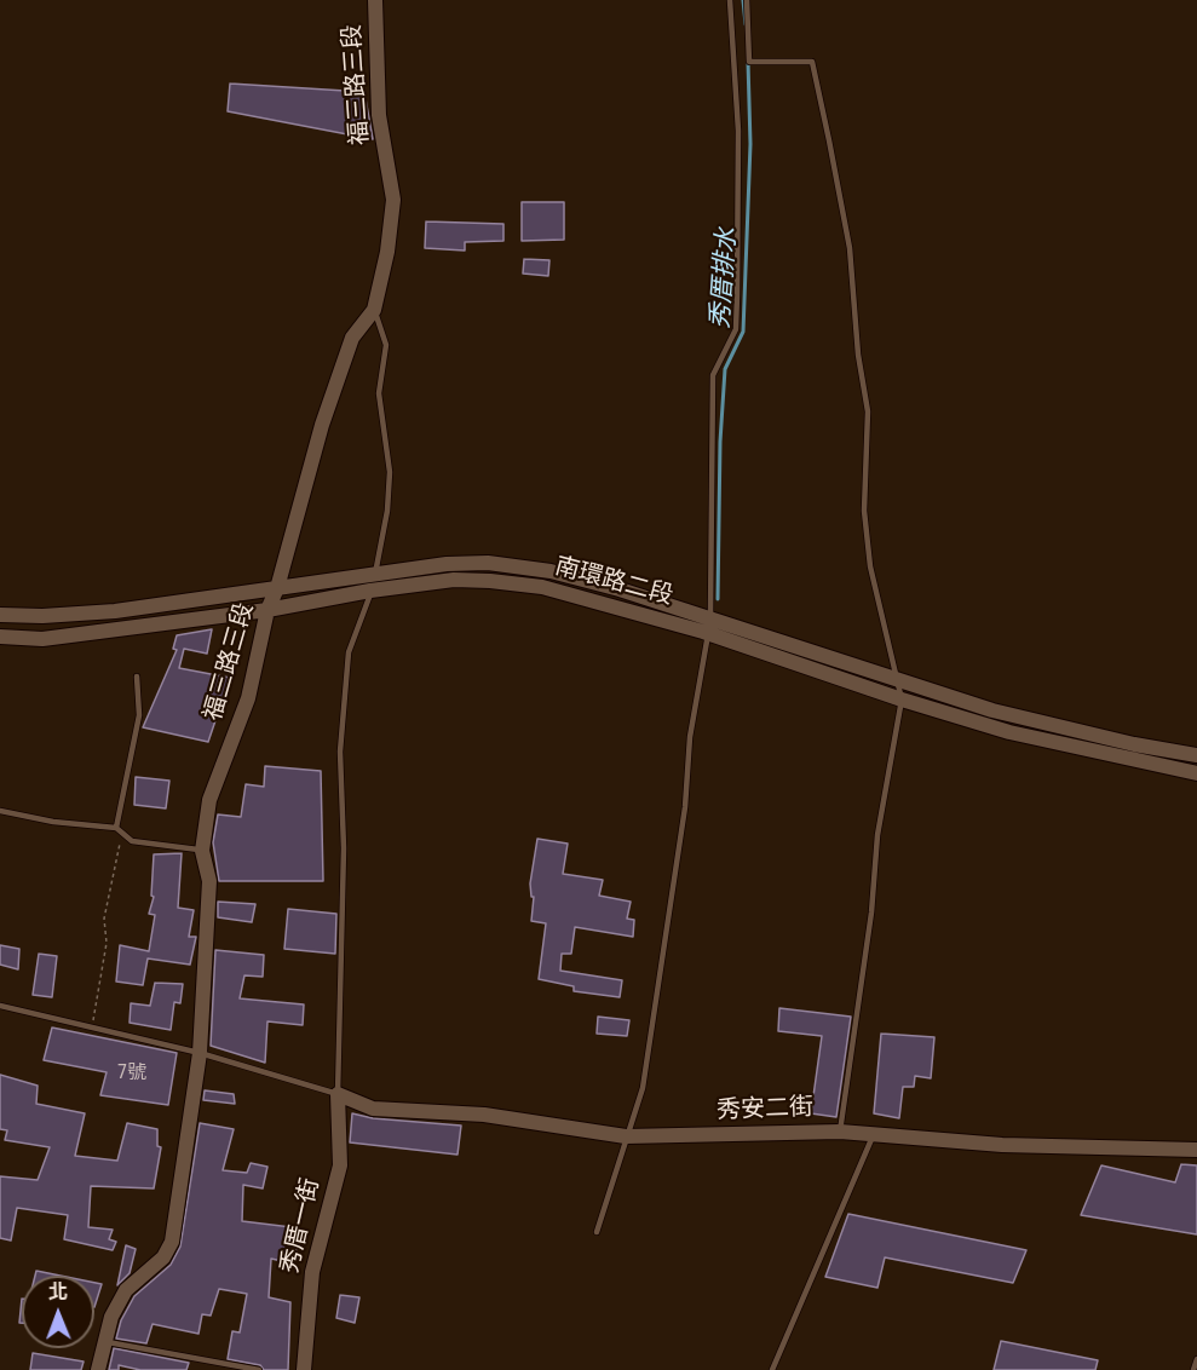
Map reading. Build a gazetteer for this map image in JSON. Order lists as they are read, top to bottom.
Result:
{
  "streets": {
    "street": [
      "福三路三段",
      "南環路二段",
      "秀安二街",
      "秀厝一街"
    ]
  },
  "crossings": [
    ["福三路三段", "南環路二段"],
    ["秀安二街", "秀厝一街"]
  ],
  "water": ["秀厝排水"],
  "house_numbers": ["7號"],
  "north": "top"
}
